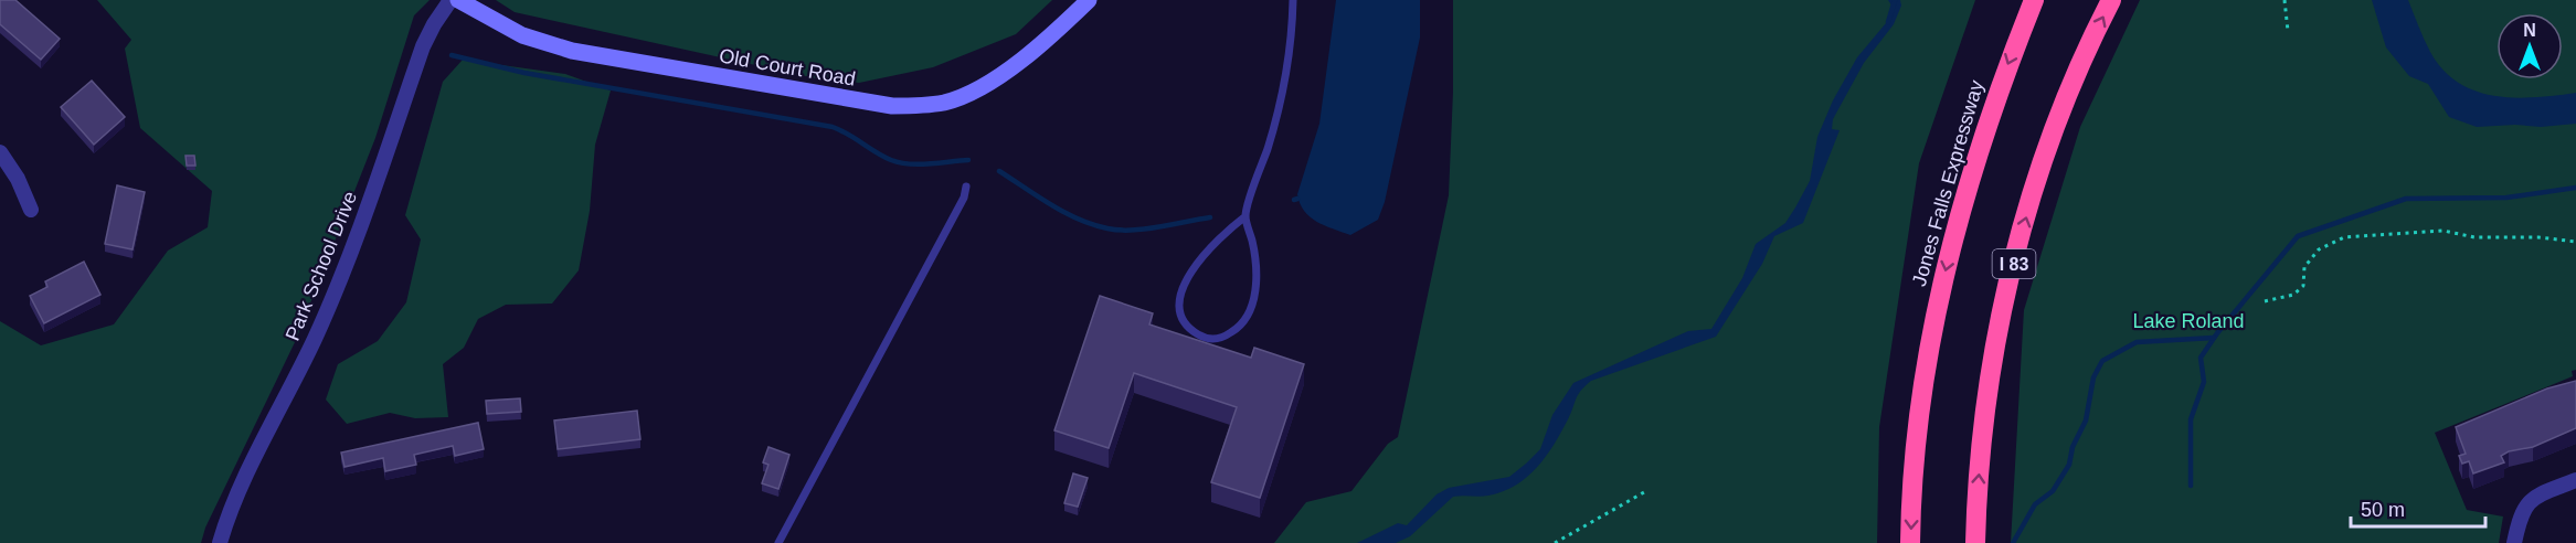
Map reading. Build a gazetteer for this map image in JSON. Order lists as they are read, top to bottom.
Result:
{
  "streets": {
    "highway": ["Jones Falls Expressway", "I 83"],
    "main road": ["Old Court Road"],
    "street": ["Park School Drive"]
  },
  "parks": ["Lake Roland"],
  "scale_bar": "50 m",
  "north": "top"
}
